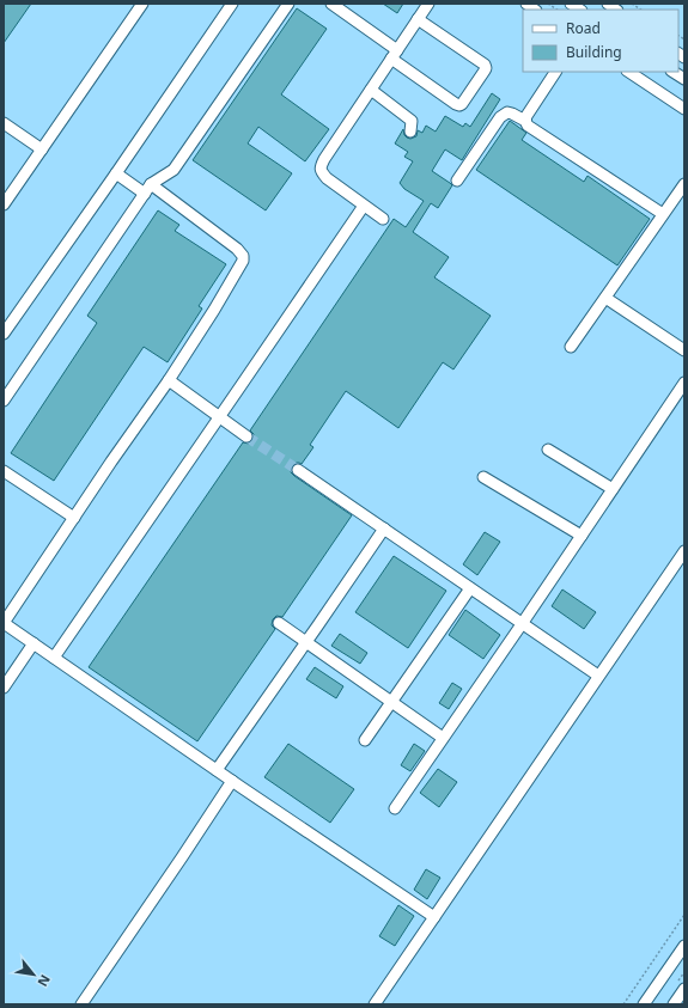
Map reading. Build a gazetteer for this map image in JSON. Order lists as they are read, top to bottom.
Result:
{
  "legend": ["Road", "Building"],
  "north": "bottom right"
}
